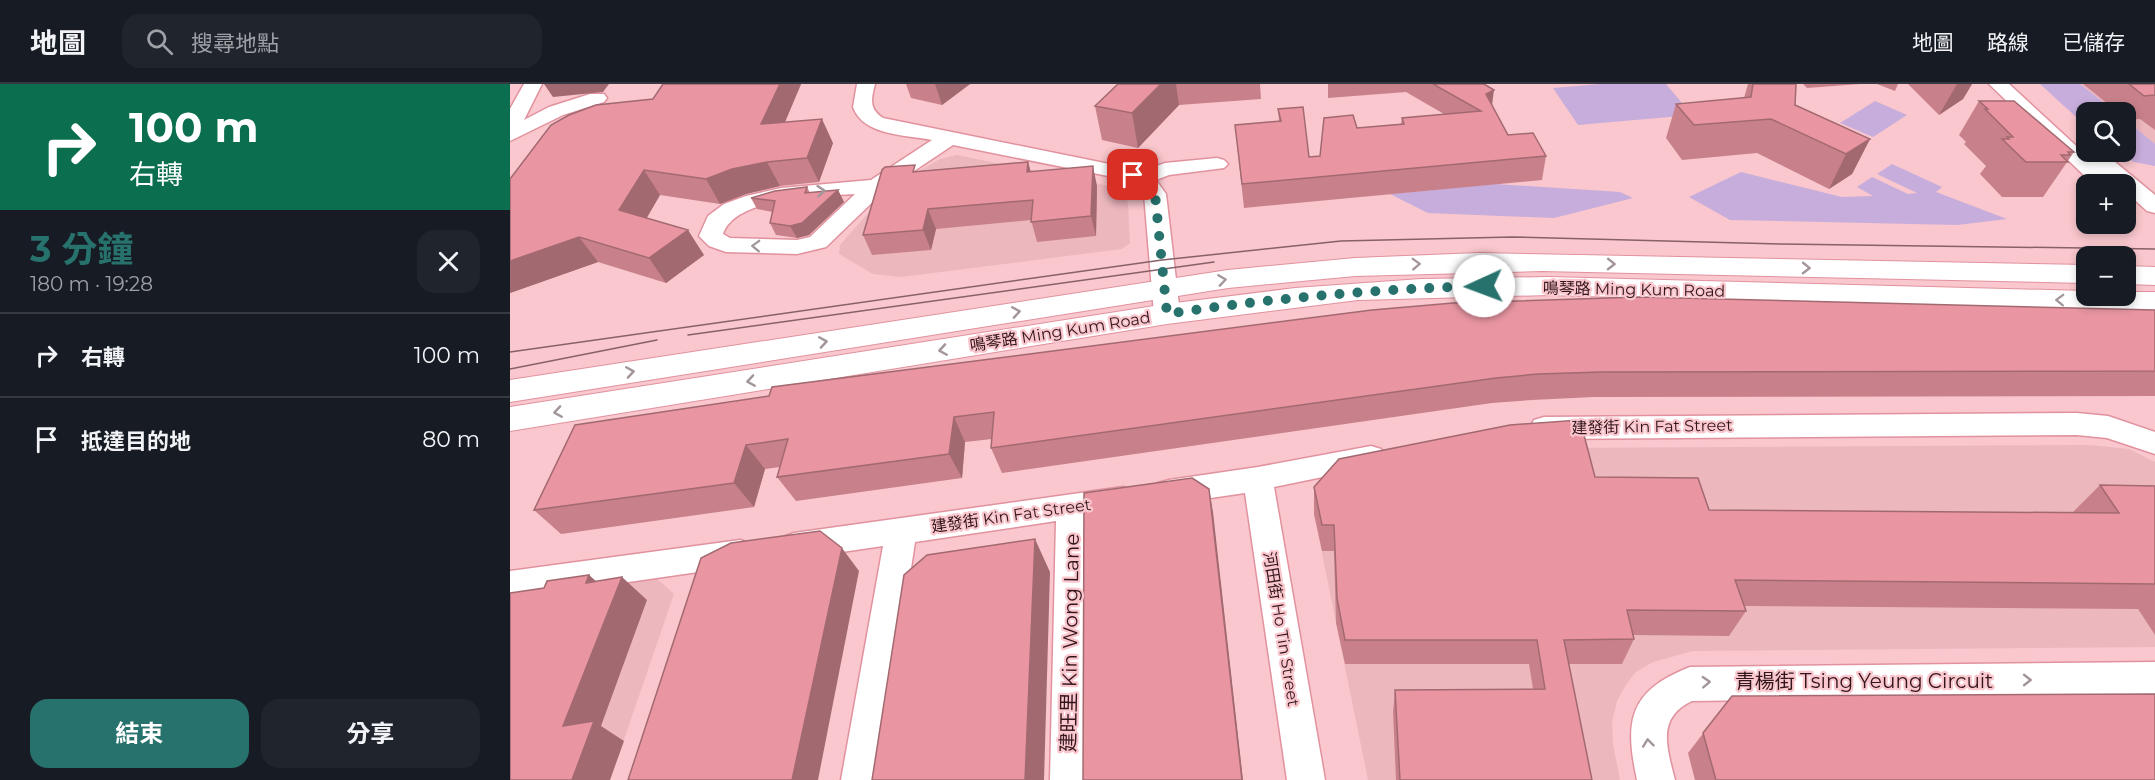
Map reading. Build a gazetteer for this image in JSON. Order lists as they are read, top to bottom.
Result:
{
  "streets": {
    "main road": ["鳴琴路 Ming Kum Road"],
    "street": [
      "建發街 Kin Fat Street",
      "河田街 Ho Tin Street",
      "建旺里 Kin Wong Lane",
      "青楊街 Tsing Yeung Circuit"
    ]
  },
  "crossings": [
    ["建發街 Kin Fat Street", "河田街 Ho Tin Street"],
    ["建發街 Kin Fat Street", "建旺里 Kin Wong Lane"]
  ],
  "one_way": ["青楊街 Tsing Yeung Circuit"],
  "page": {
    "header": "地圖",
    "search": "搜尋地點",
    "nav": ["地圖", "路線", "已儲存"],
    "turn": ["100 m", "右轉"],
    "map_buttons": ["+", "−"],
    "heading": ["3 分鐘", "180 m · 19:28"],
    "list": [
      {
        "name": "右轉",
        "value": "100 m"
      },
      {
        "name": "抵達目的地",
        "value": "80 m"
      }
    ],
    "buttons": ["結束", "分享"]
  }
}
